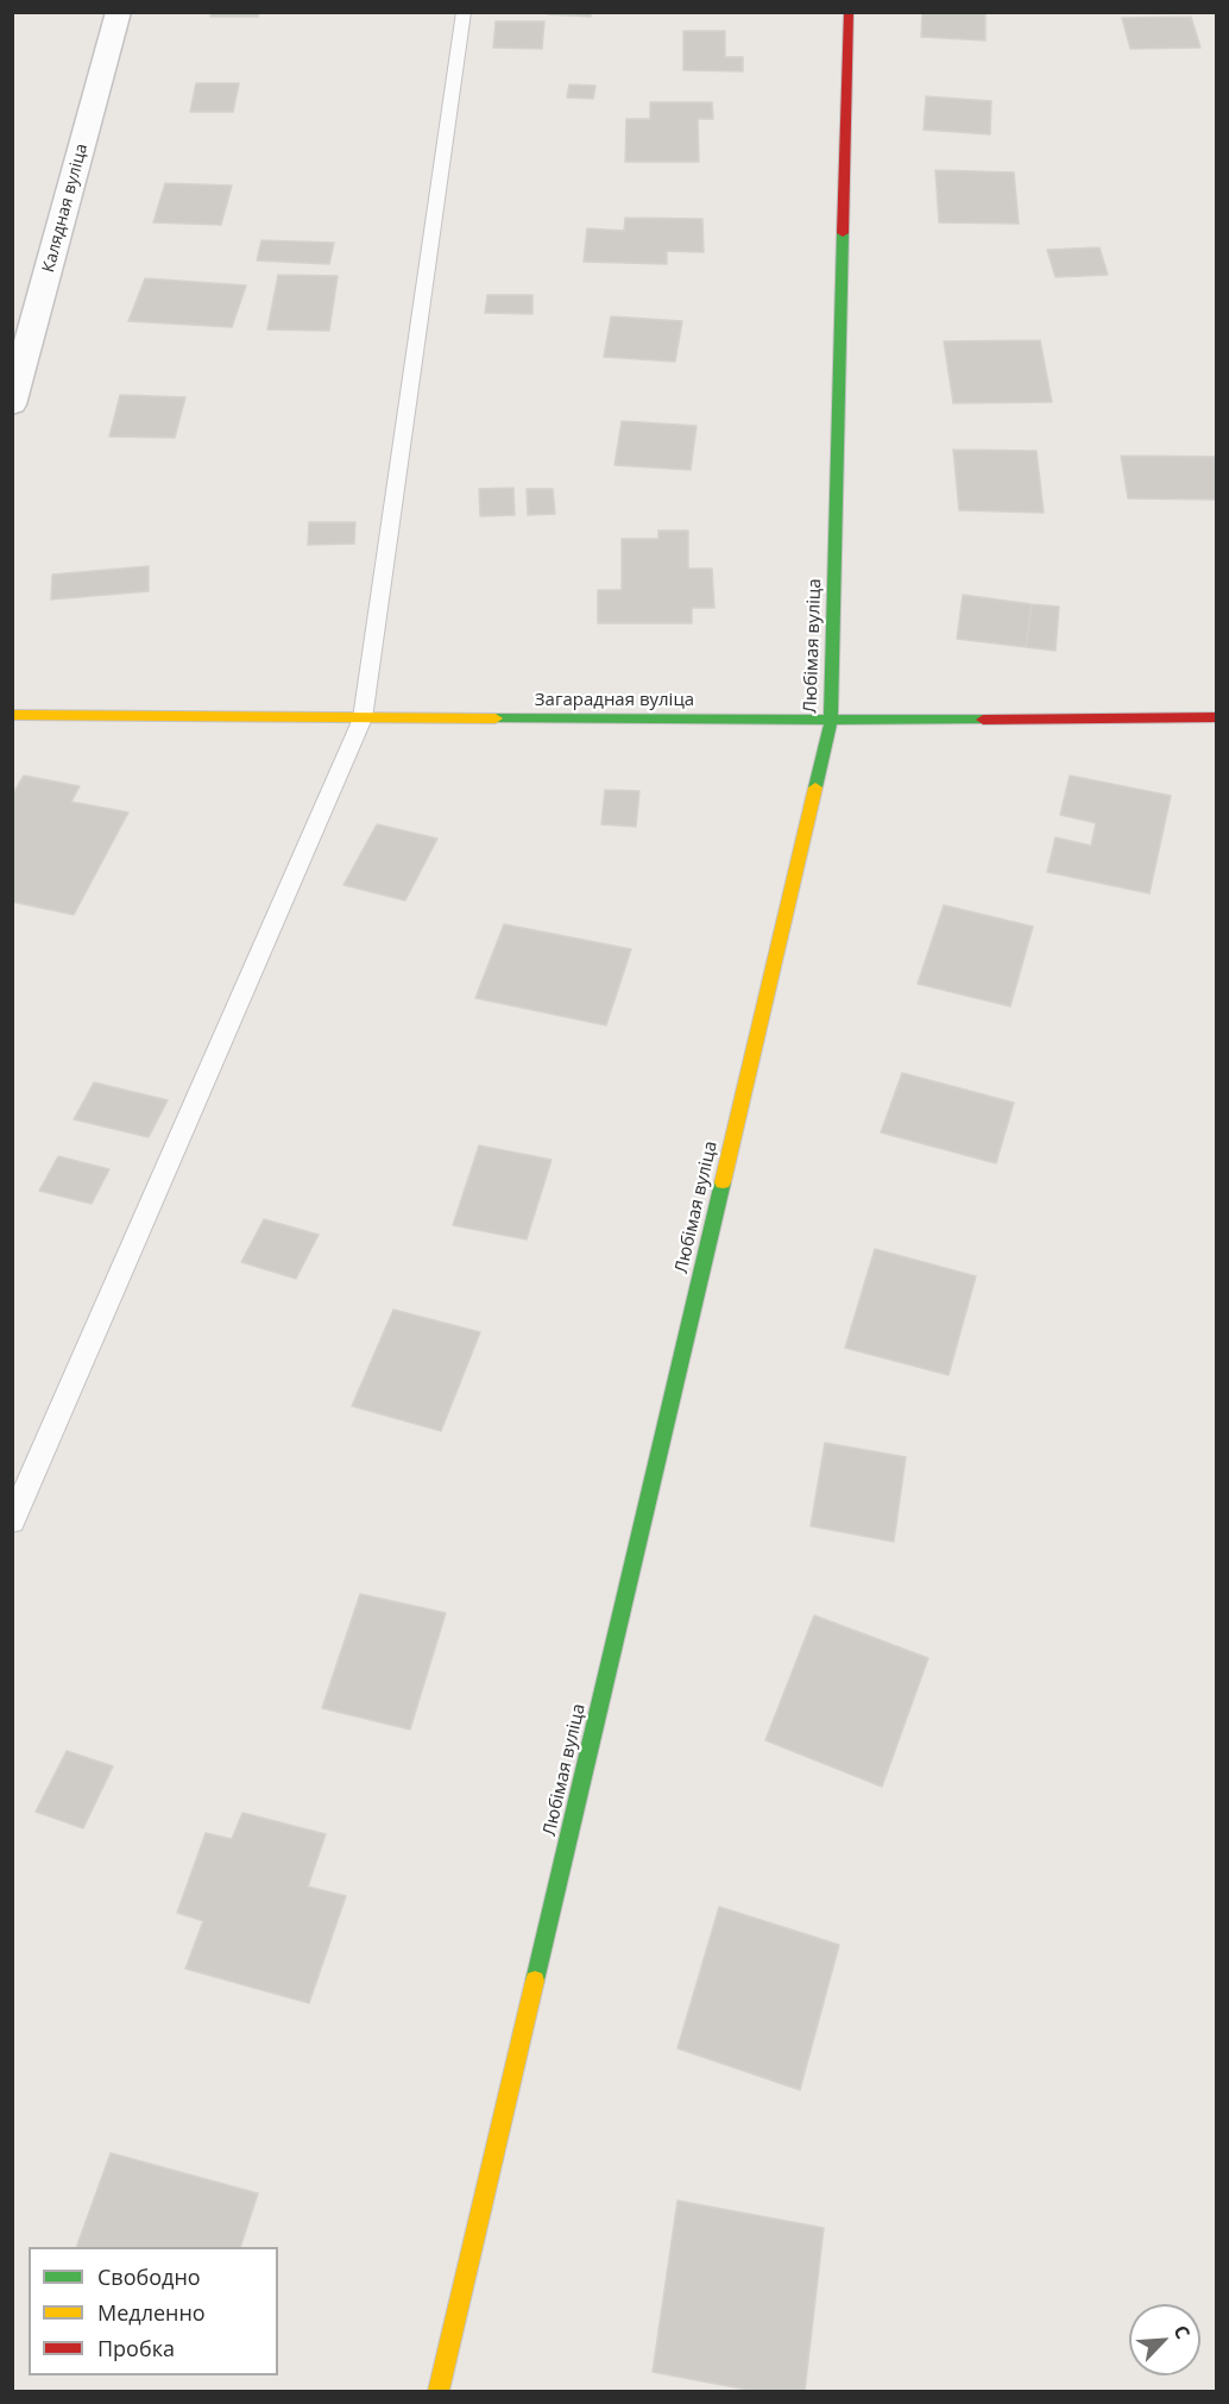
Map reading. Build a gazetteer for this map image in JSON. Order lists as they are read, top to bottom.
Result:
{
  "streets": {
    "street": ["Калядная вуліца", "Любімая вуліца", "Загарадная вуліца"]
  },
  "crossings": [
    ["Любімая вуліца", "Загарадная вуліца"]
  ],
  "legend": ["Свободно", "Медленно", "Пробка"],
  "north": "top right"
}
